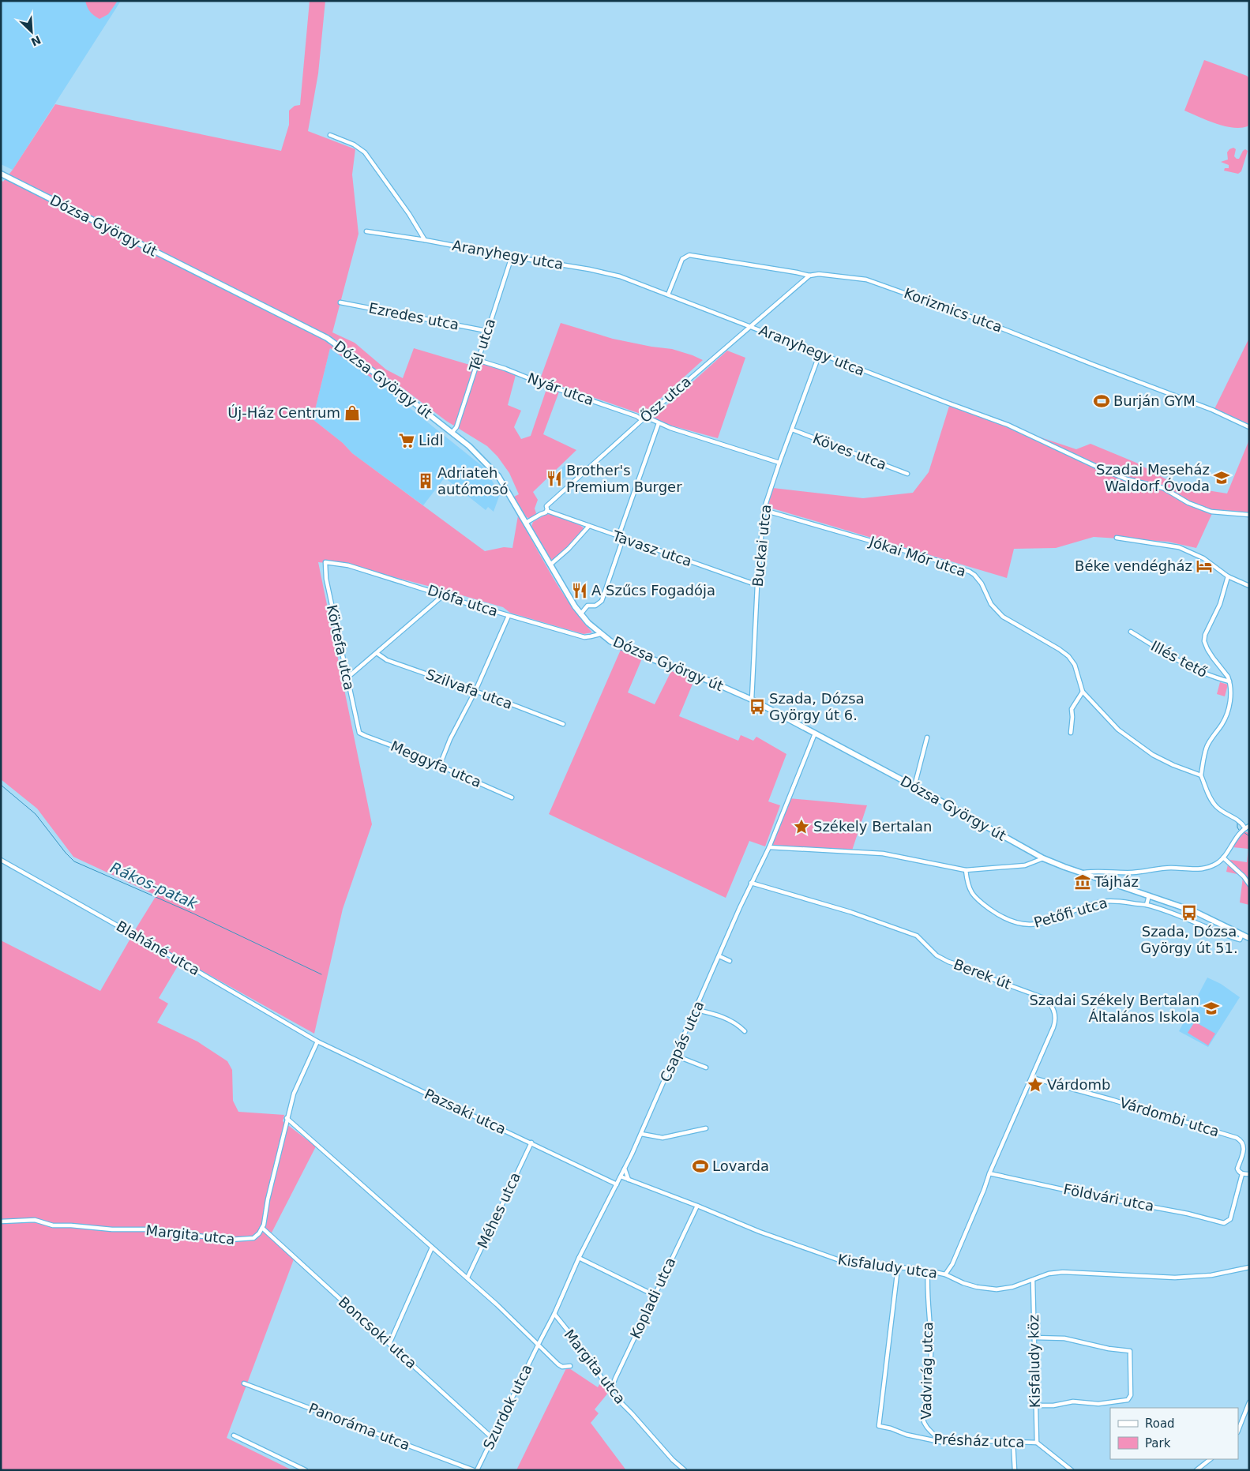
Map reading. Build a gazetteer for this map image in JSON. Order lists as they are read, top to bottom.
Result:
{
  "streets": {
    "main road": ["Dózsa György út"],
    "street": [
      "Aranyhegy utca",
      "Korizmics utca",
      "Ezredes utca",
      "Tél utca",
      "Nyár utca",
      "Ősz utca",
      "Köves utca",
      "Buckai utca",
      "Tavasz utca",
      "Jókai Mór utca",
      "Diófa utca",
      "Körtefa utca",
      "Illés tető",
      "Szilvafa utca",
      "Meggyfa utca",
      "Petőfi utca",
      "Blaháné utca",
      "Berek út",
      "Csapás utca",
      "Pazsaki utca",
      "Várdombi utca",
      "Földvári utca",
      "Méhes utca",
      "Margita utca",
      "Kisfaludy utca",
      "Kopladi utca",
      "Boncsoki utca",
      "Kisfaludy köz",
      "Vadvirág utca",
      "Szurdok utca",
      "Panoráma utca",
      "Présház utca"
    ]
  },
  "crossings": [
    ["Dózsa György út", "Tél utca"],
    ["Dózsa György út", "Ősz utca"],
    ["Dózsa György út", "Buckai utca"],
    ["Dózsa György út", "Diófa utca"],
    ["Dózsa György út", "Csapás utca"],
    ["Aranyhegy utca", "Korizmics utca"],
    ["Aranyhegy utca", "Tél utca"],
    ["Aranyhegy utca", "Ősz utca"],
    ["Aranyhegy utca", "Buckai utca"],
    ["Korizmics utca", "Ősz utca"],
    ["Ezredes utca", "Tél utca"],
    ["Tél utca", "Nyár utca"],
    ["Nyár utca", "Ősz utca"],
    ["Ősz utca", "Tavasz utca"],
    ["Köves utca", "Buckai utca"],
    ["Buckai utca", "Tavasz utca"],
    ["Buckai utca", "Jókai Mór utca"],
    ["Diófa utca", "Körtefa utca"],
    ["Körtefa utca", "Meggyfa utca"],
    ["Blaháné utca", "Pazsaki utca"],
    ["Berek út", "Csapás utca"],
    ["Berek út", "Várdombi utca"],
    ["Berek út", "Földvári utca"],
    ["Berek út", "Kisfaludy utca"],
    ["Csapás utca", "Pazsaki utca"],
    ["Csapás utca", "Margita utca"],
    ["Csapás utca", "Kisfaludy utca"],
    ["Csapás utca", "Szurdok utca"],
    ["Pazsaki utca", "Méhes utca"],
    ["Várdombi utca", "Földvári utca"],
    ["Margita utca", "Kopladi utca"],
    ["Margita utca", "Boncsoki utca"],
    ["Kisfaludy utca", "Kopladi utca"],
    ["Kisfaludy utca", "Kisfaludy köz"],
    ["Kisfaludy utca", "Vadvirág utca"],
    ["Kisfaludy utca", "Présház utca"],
    ["Boncsoki utca", "Szurdok utca"],
    ["Kisfaludy köz", "Présház utca"],
    ["Vadvirág utca", "Présház utca"],
    ["Szurdok utca", "Panoráma utca"]
  ],
  "water": ["Rákos-patak"],
  "places": {
    "sports": ["Burján GYM", "Lovarda"],
    "shop": ["Új-Ház Centrum"],
    "supermarket": ["Lidl"],
    "school or university": ["Szadai Meseház Waldorf Óvoda", "Szadai Székely Bertalan Általános Iskola"],
    "restaurant": ["Brother's Premium Burger", "A Szűcs Fogadója"],
    "building": ["Adriateh autómosó"],
    "hotel": ["Béke vendégház"],
    "bus stop": ["Szada, Dózsa György út 6.", "Szada, Dózsa György út 51."],
    "place": ["Székely Bertalan", "Várdomb"],
    "museum": ["Tájház"]
  },
  "legend": ["Road", "Park"],
  "north": "bottom right"
}
